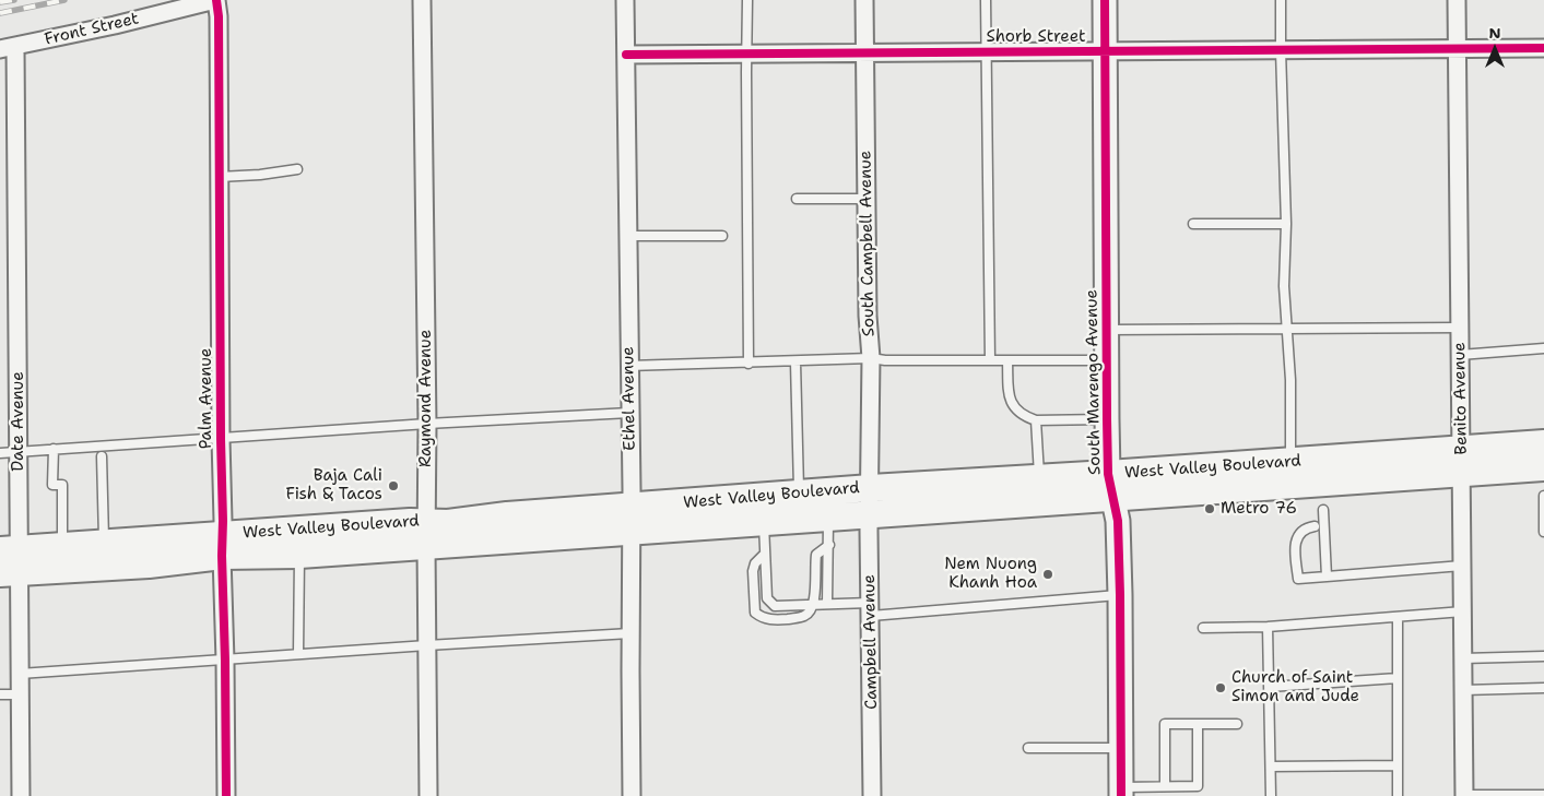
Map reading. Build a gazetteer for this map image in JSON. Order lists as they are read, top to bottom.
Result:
{
  "streets": {
    "main road": ["West Valley Boulevard"],
    "street": [
      "Front Street",
      "Shorb Street",
      "South Campbell Avenue",
      "South Marengo Avenue",
      "Palm Avenue",
      "Raymond Avenue",
      "Ethel Avenue",
      "Benito Avenue",
      "Date Avenue",
      "Campbell Avenue"
    ]
  },
  "crossings": [
    ["Front Street", "Palm Avenue"],
    ["Front Street", "Date Avenue"],
    ["Shorb Street", "South Campbell Avenue"],
    ["Shorb Street", "South Marengo Avenue"],
    ["Shorb Street", "Ethel Avenue"],
    ["Shorb Street", "Benito Avenue"],
    ["South Campbell Avenue", "West Valley Boulevard"],
    ["South Campbell Avenue", "Campbell Avenue"],
    ["South Marengo Avenue", "West Valley Boulevard"],
    ["Palm Avenue", "West Valley Boulevard"],
    ["Raymond Avenue", "West Valley Boulevard"],
    ["Ethel Avenue", "West Valley Boulevard"],
    ["Benito Avenue", "West Valley Boulevard"],
    ["Date Avenue", "West Valley Boulevard"],
    ["West Valley Boulevard", "Campbell Avenue"]
  ],
  "places": [
    "Baja Cali Fish & Tacos",
    "Metro 76",
    "Nem Nuong Khanh Hoa",
    "Church of Saint Simon and Jude"
  ],
  "north": "top"
}
